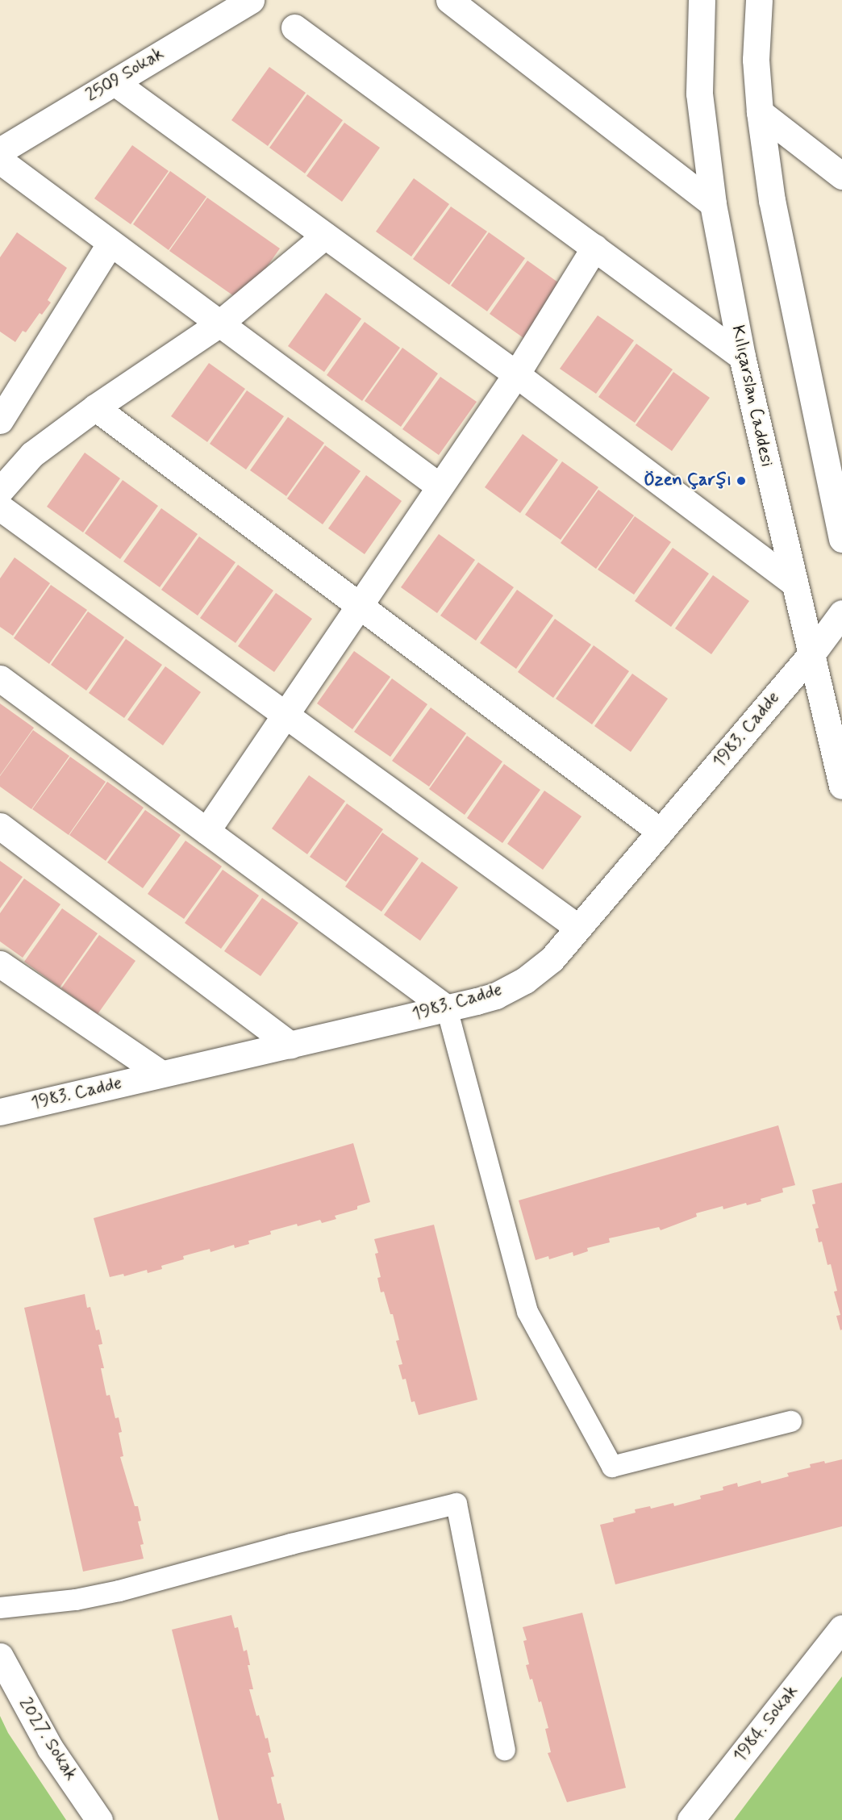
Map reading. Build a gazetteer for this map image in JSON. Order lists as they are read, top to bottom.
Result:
{
  "streets": {
    "street": [
      "2509 Sokak",
      "Kılıçarslan Caddesi",
      "1983. Cadde",
      "1984. Sokak",
      "2027. Sokak"
    ]
  },
  "crossings": [
    ["Kılıçarslan Caddesi", "1983. Cadde"]
  ],
  "places": ["Özen Çarşı"]
}
